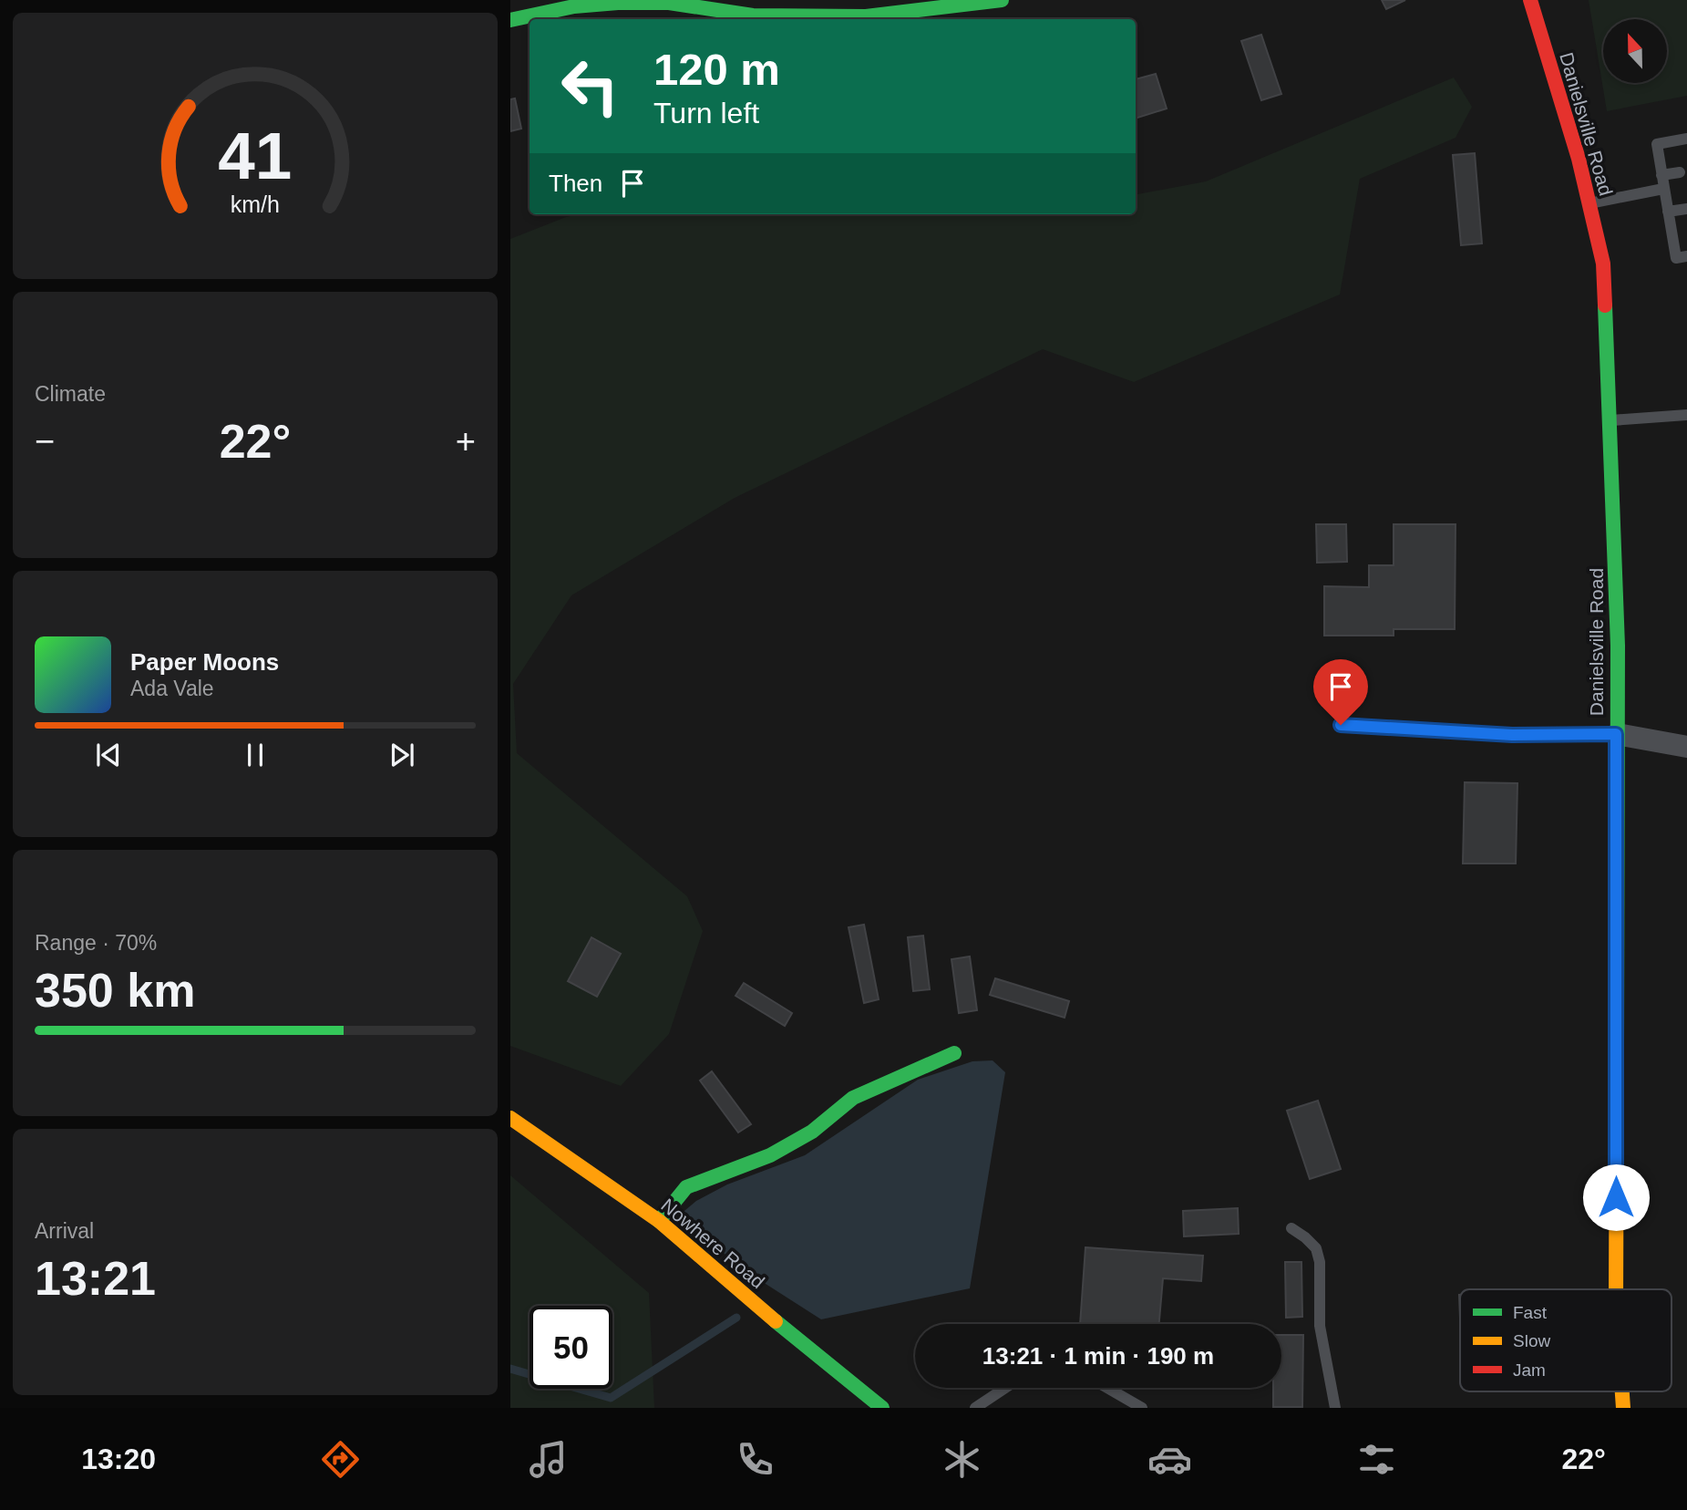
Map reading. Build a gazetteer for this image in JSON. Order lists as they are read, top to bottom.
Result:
{
  "streets": {
    "main road": ["Danielsville Road", "Nowhere Road"]
  },
  "legend": ["Fast", "Slow", "Jam"],
  "north": "top",
  "page": {
    "turn": ["120 m", "Turn left"],
    "then": "Then",
    "tile": [
      "Climate",
      ["Range · 70%", "350 km"],
      ["Arrival", "13:21"]
    ],
    "heat": ["−", "22°", "+"],
    "song": ["Paper Moons", "Ada Vale"],
    "limit": "50",
    "trip": "13:21 · 1 min · 190 m",
    "tabs": ["13:20", "22°"],
    "gauge": ["41", "km/h"]
  }
}
